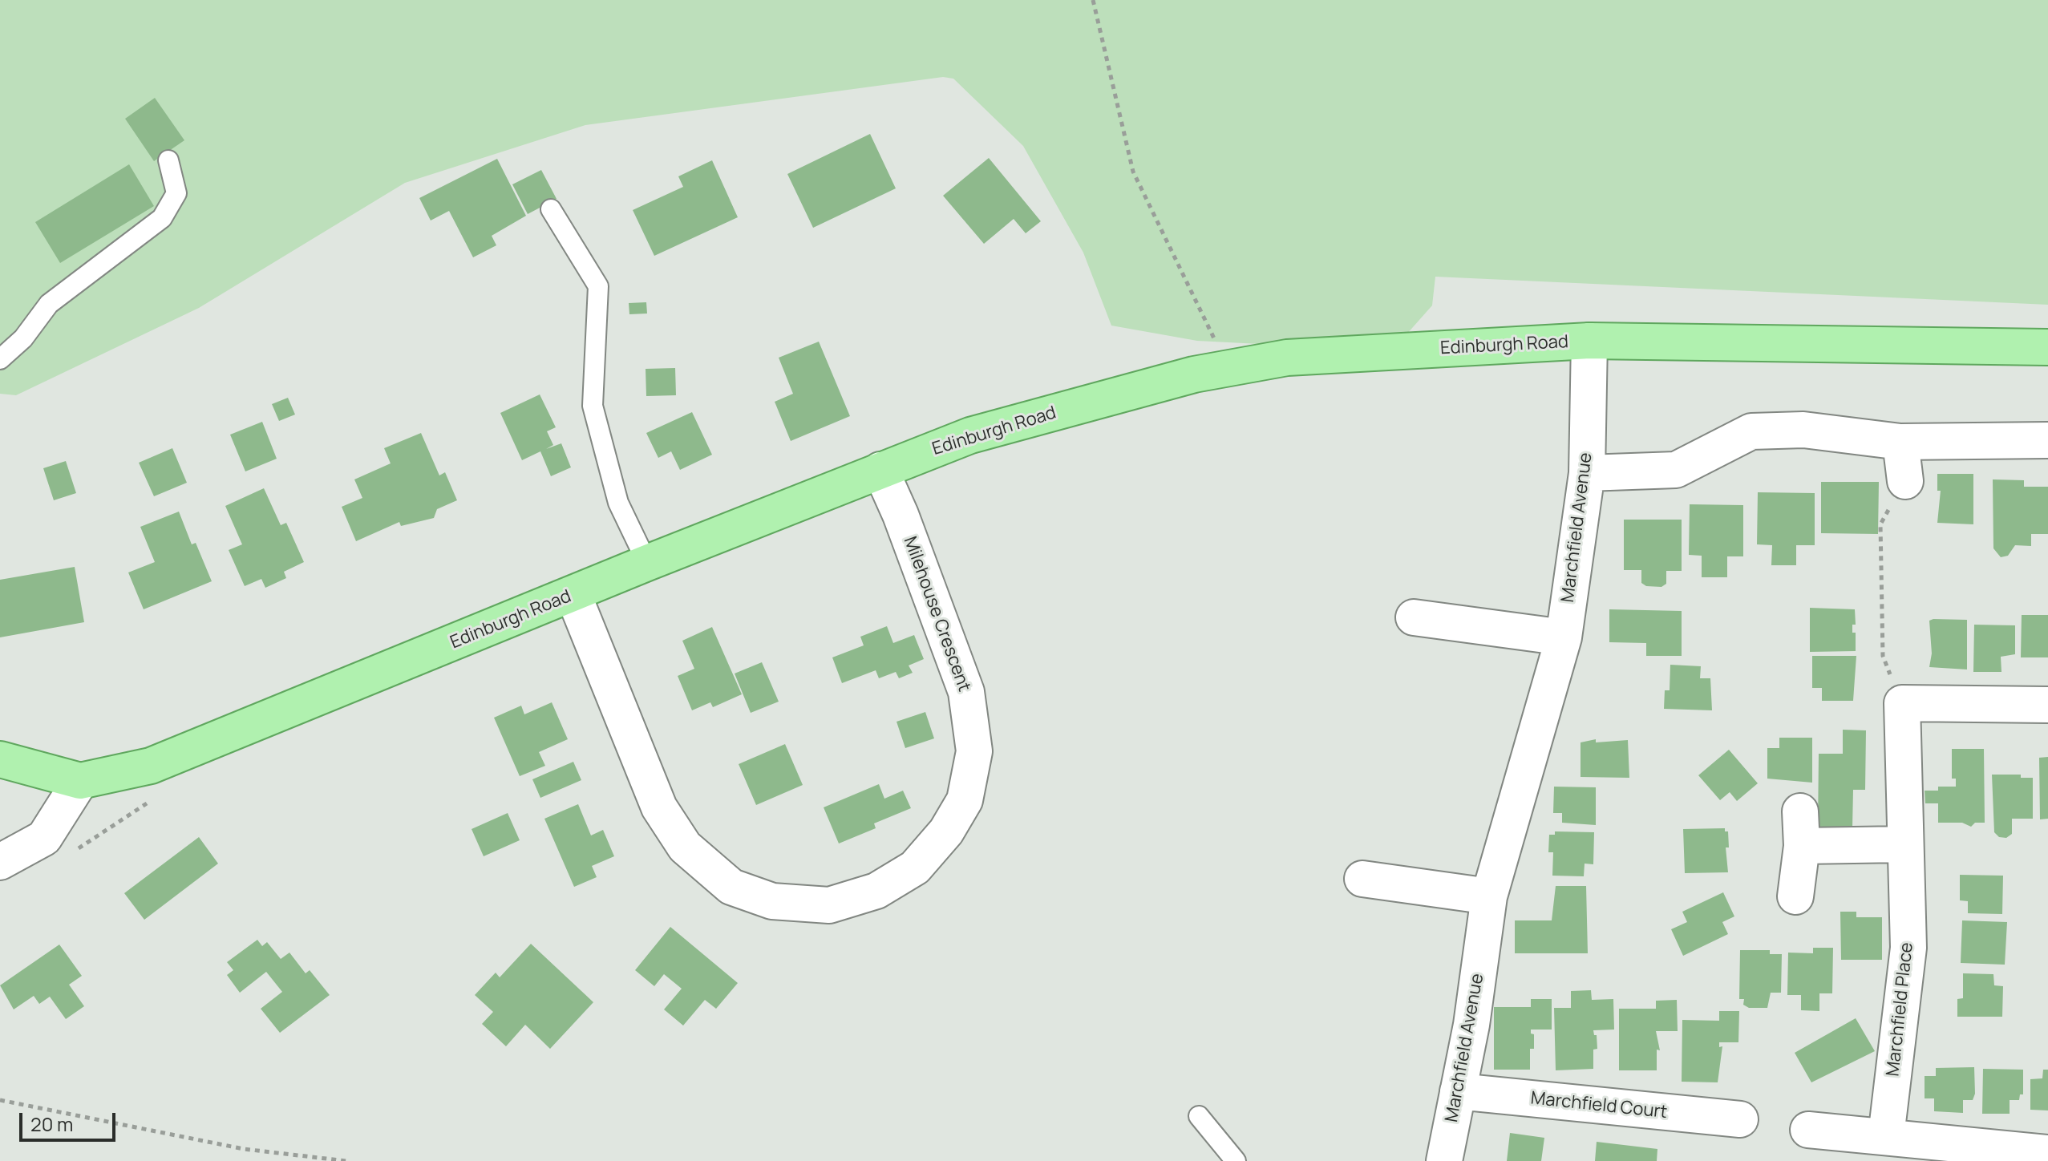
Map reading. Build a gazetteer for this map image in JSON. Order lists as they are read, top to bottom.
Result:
{
  "streets": {
    "main road": ["Edinburgh Road"],
    "street": [
      "Marchfield Avenue",
      "Milehouse Crescent",
      "Marchfield Place",
      "Marchfield Court"
    ]
  },
  "crossings": [
    ["Edinburgh Road", "Marchfield Avenue"],
    ["Edinburgh Road", "Milehouse Crescent"],
    ["Marchfield Avenue", "Marchfield Court"]
  ],
  "scale_bar": "20 m"
}
